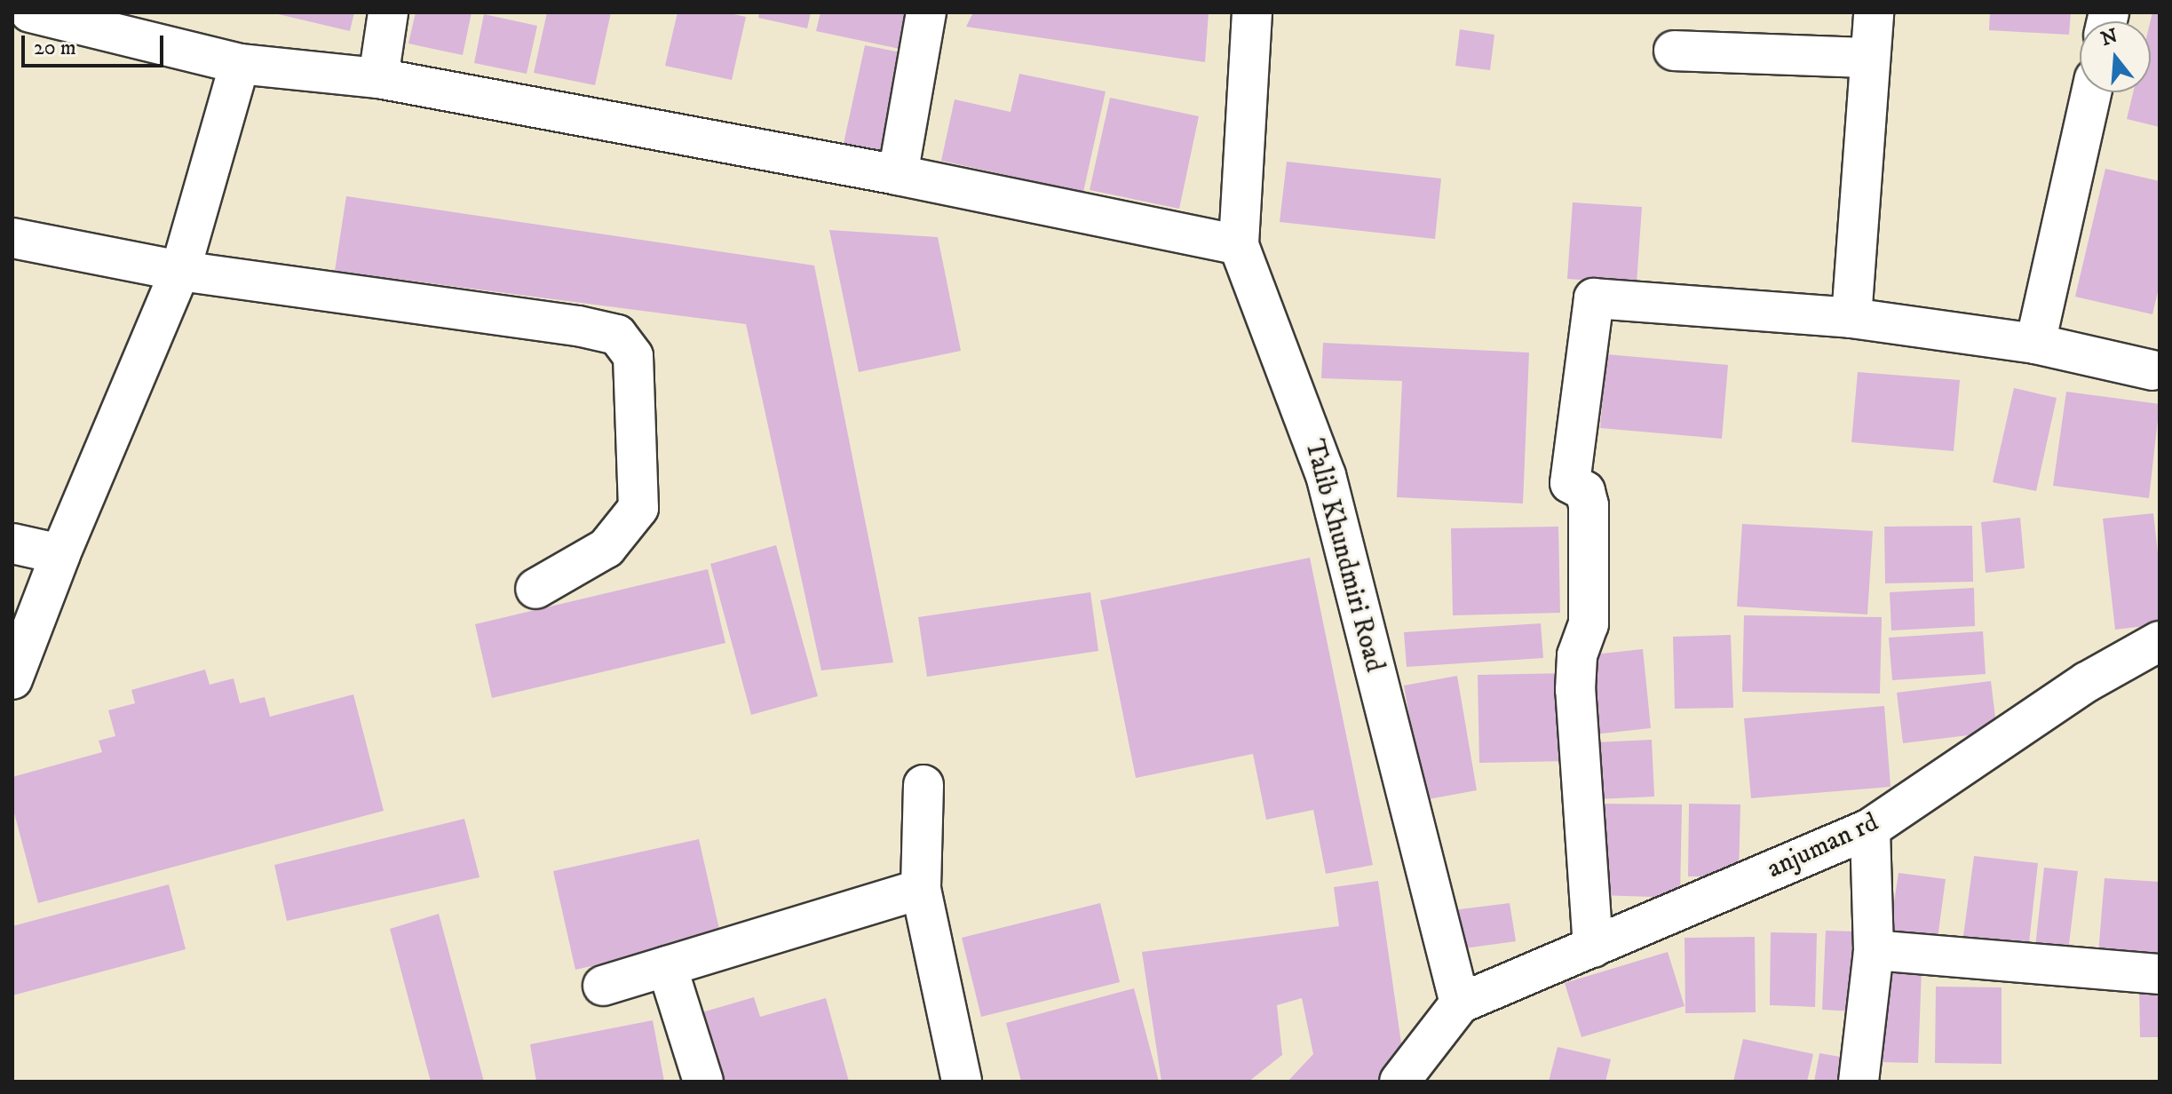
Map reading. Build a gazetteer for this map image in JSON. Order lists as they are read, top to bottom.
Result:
{
  "streets": {
    "street": ["Talib Khundmiri Road", "anjuman rd"]
  },
  "crossings": [
    ["Talib Khundmiri Road", "anjuman rd"]
  ],
  "scale_bar": "20 m",
  "north": "top"
}
